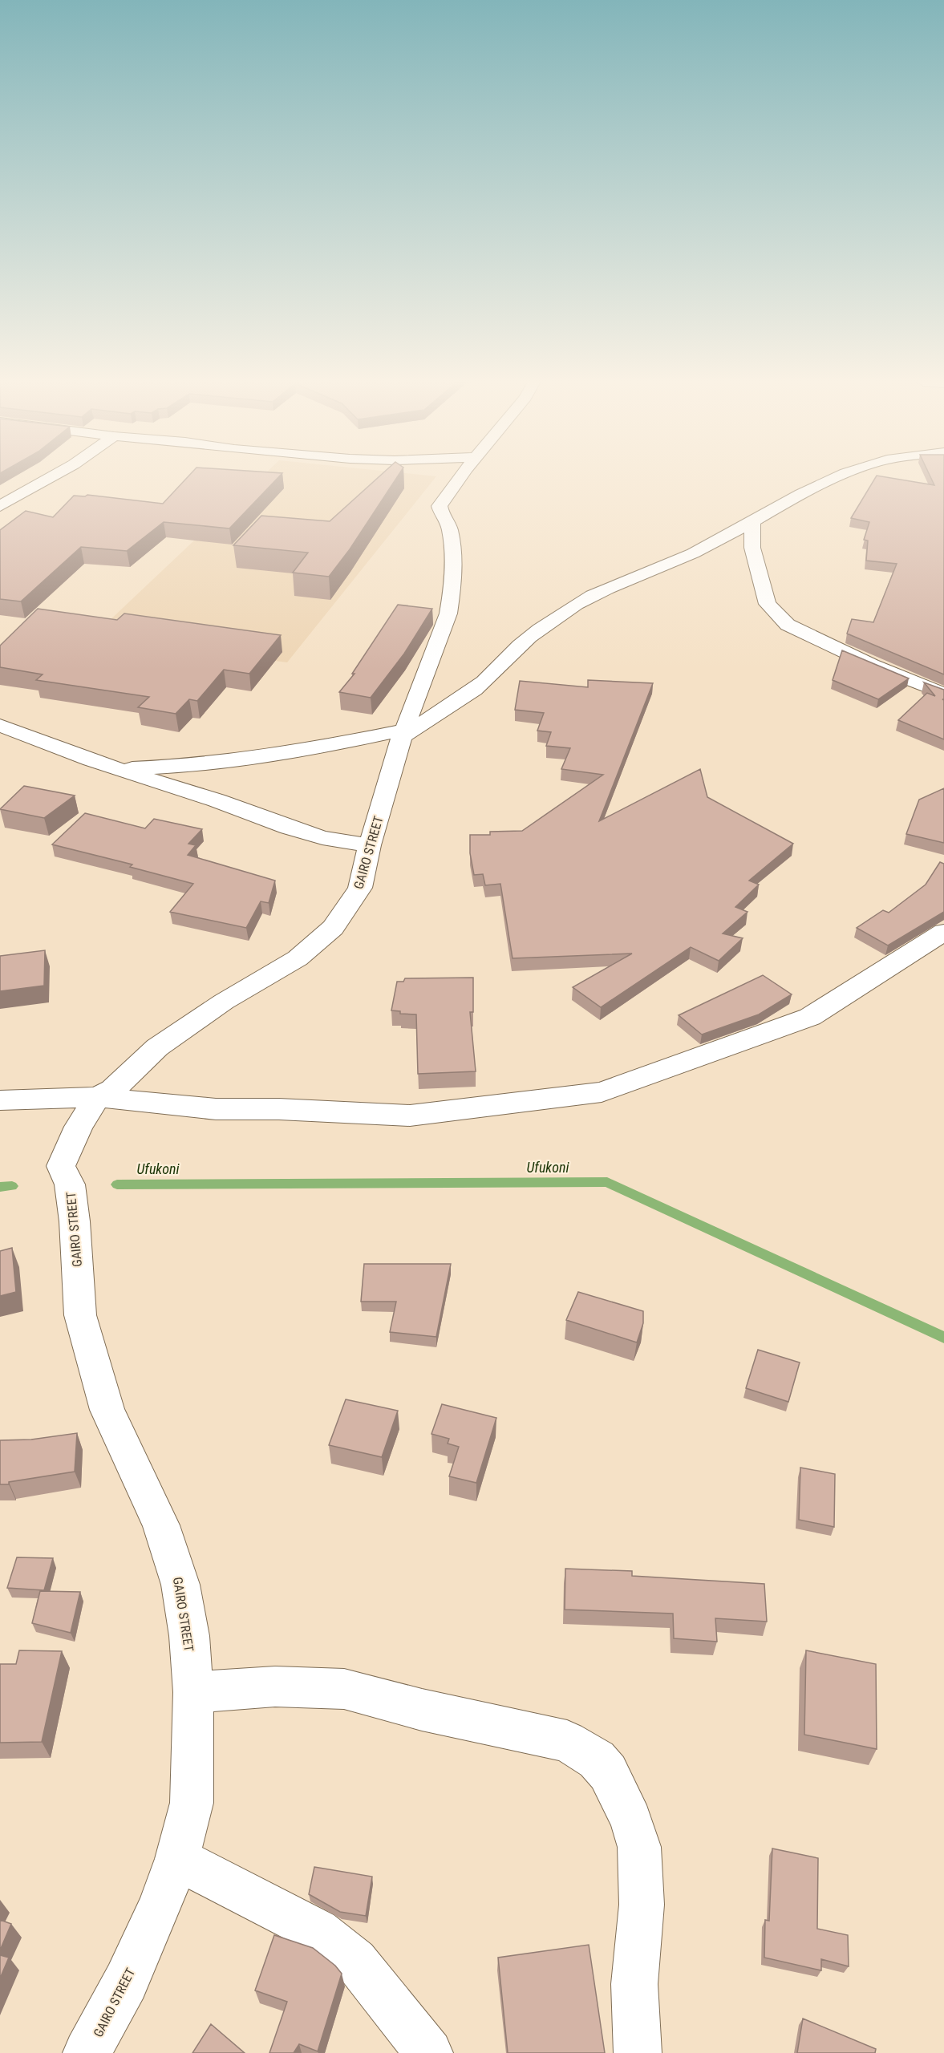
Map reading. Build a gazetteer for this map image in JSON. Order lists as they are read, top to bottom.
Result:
{
  "streets": {
    "street": ["GAIRO STREET"]
  },
  "water": ["Ufukoni"]
}
